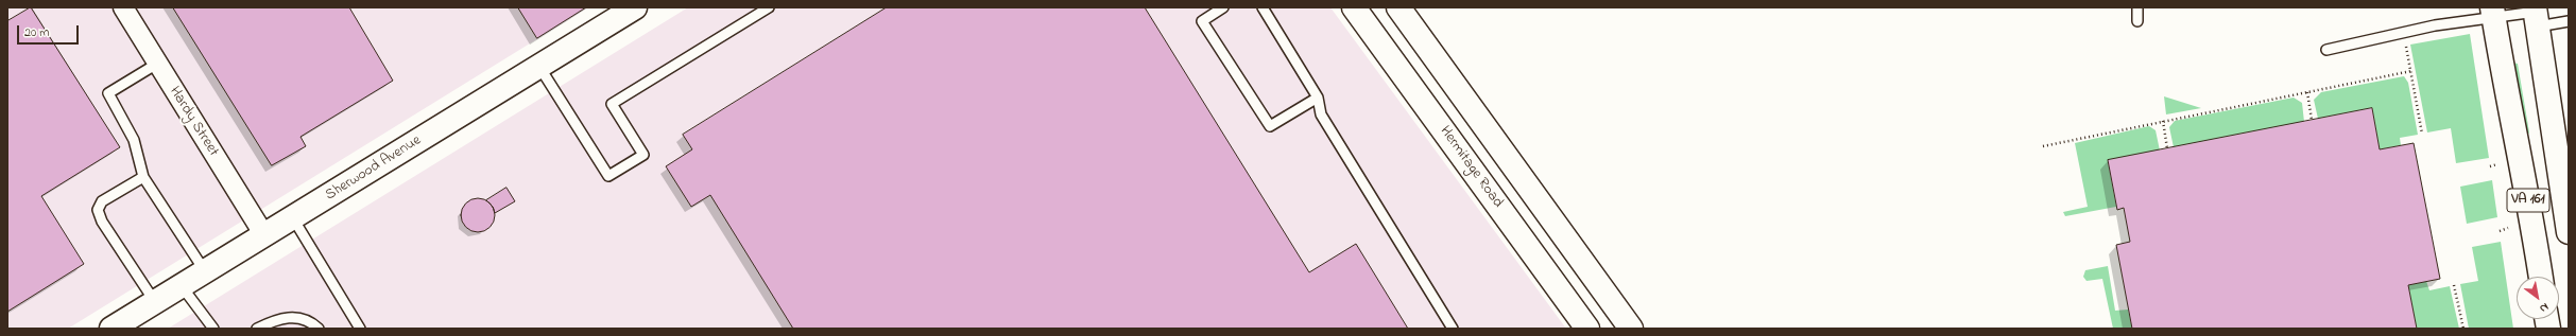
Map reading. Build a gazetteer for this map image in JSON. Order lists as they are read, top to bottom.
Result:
{
  "streets": {
    "street": [
      "Hardy Street",
      "Hermitage Road",
      "Sherwood Avenue",
      "VA 161"
    ]
  },
  "crossings": [
    ["Hardy Street", "Sherwood Avenue"]
  ],
  "scale_bar": "20 m",
  "north": "bottom right"
}
